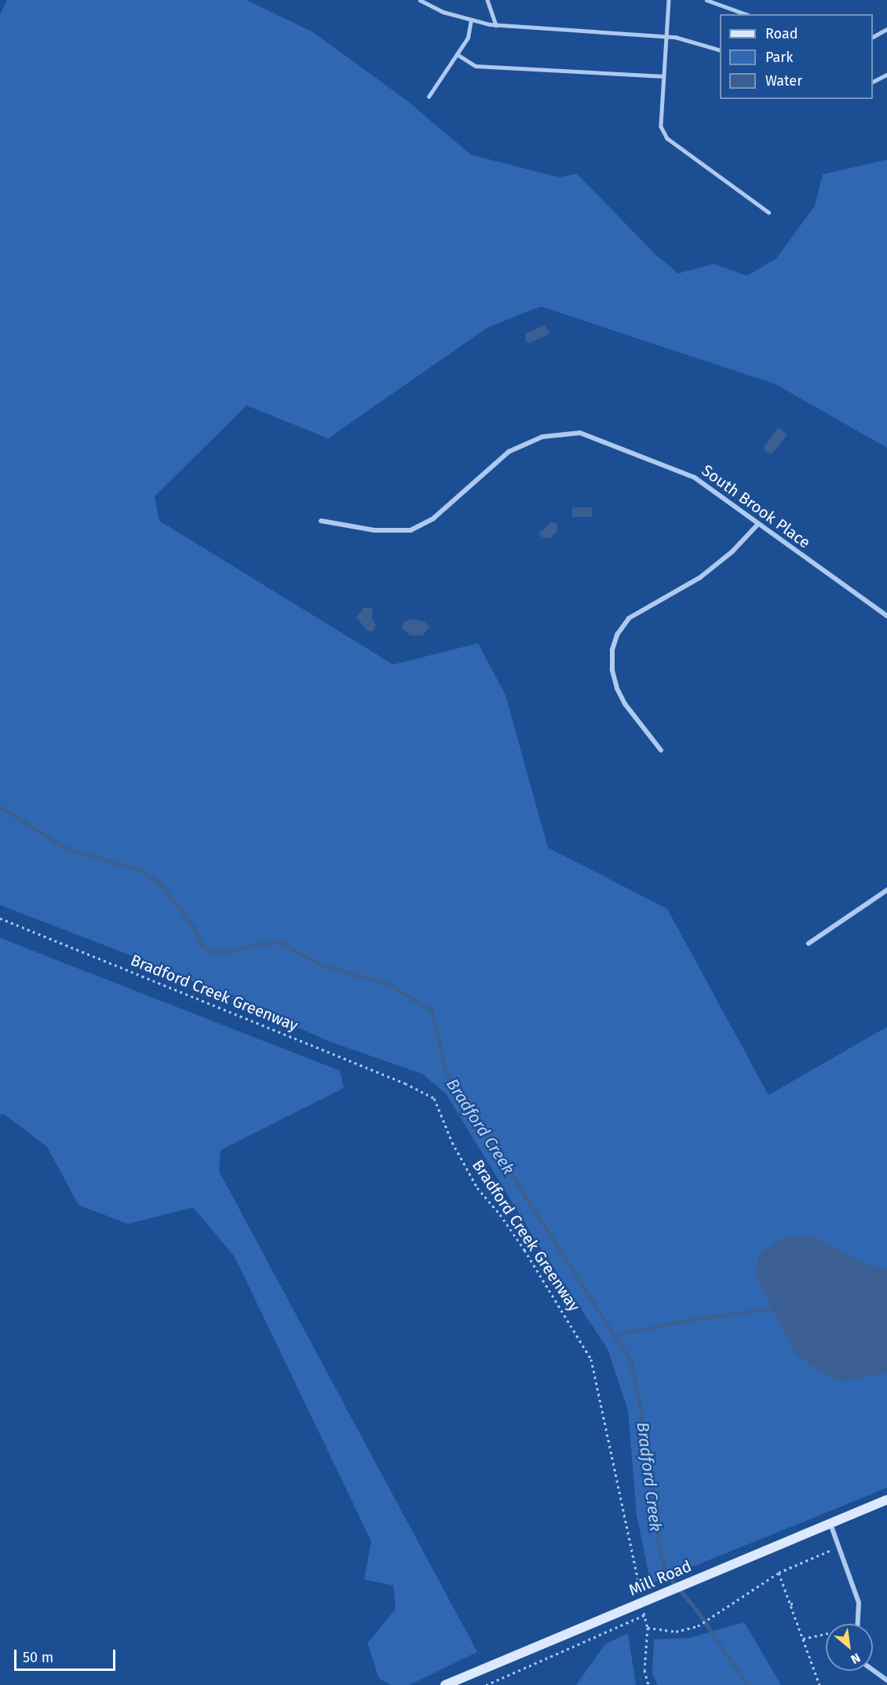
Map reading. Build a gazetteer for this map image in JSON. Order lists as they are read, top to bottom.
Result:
{
  "streets": {
    "street": ["South Brook Place", "Mill Road"],
    "path": ["Bradford Creek Greenway"]
  },
  "water": ["Bradford Creek"],
  "legend": ["Road", "Park", "Water"],
  "scale_bar": "50 m",
  "north": "bottom right"
}
